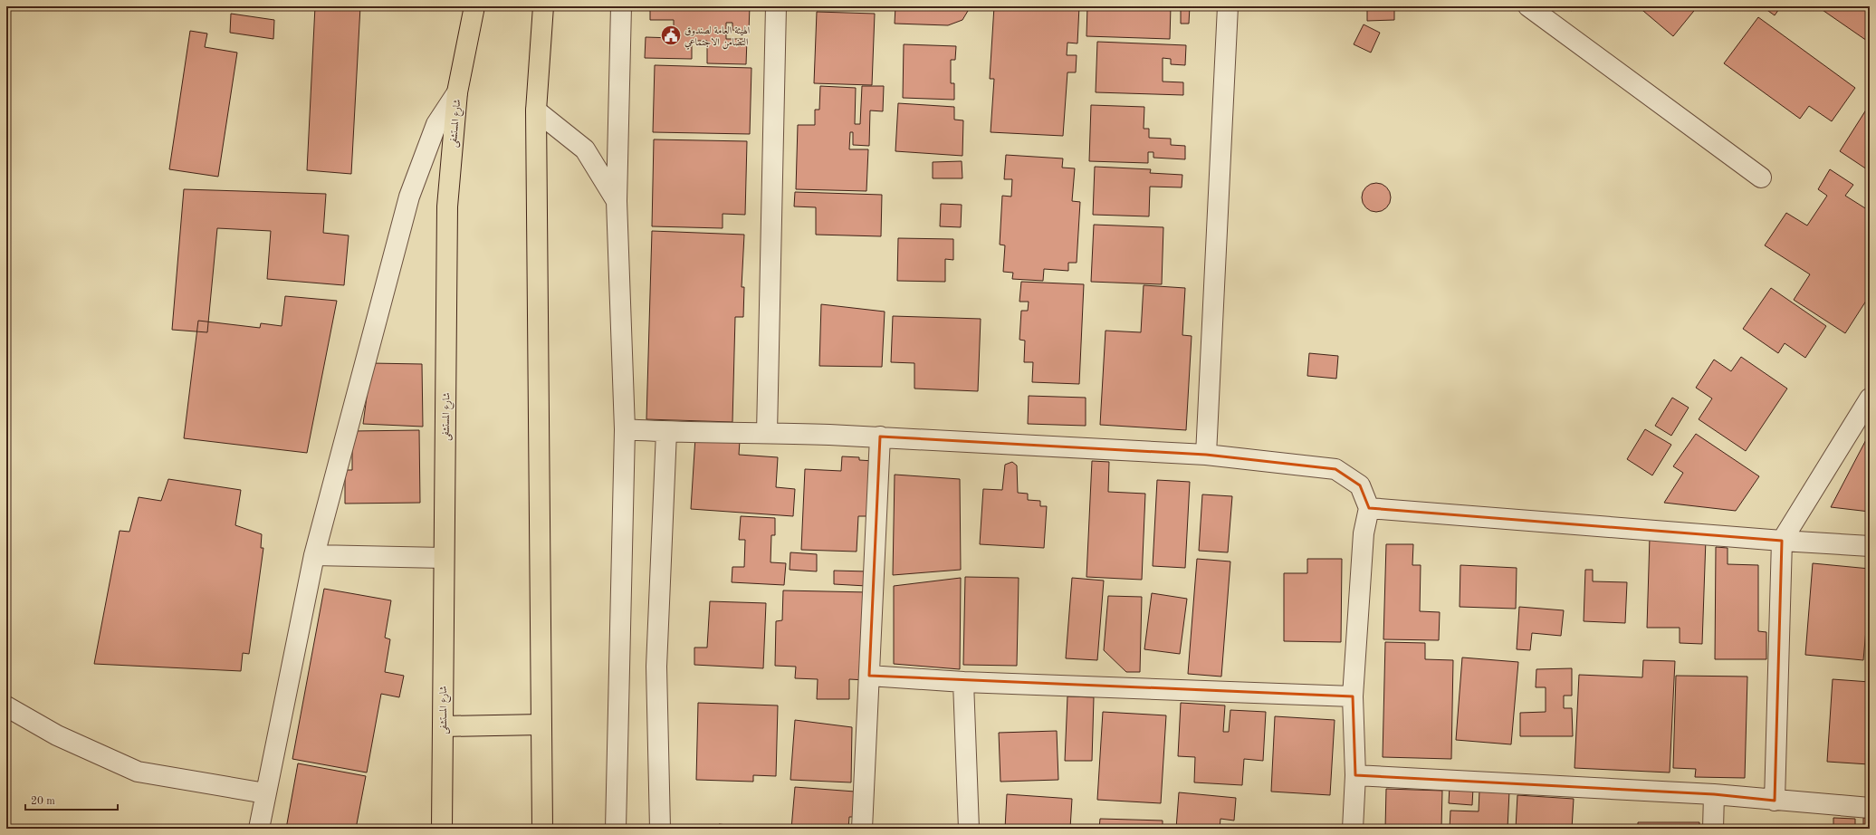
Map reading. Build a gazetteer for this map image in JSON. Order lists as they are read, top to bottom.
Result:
{
  "streets": {
    "main road": ["شارع المستشفى"]
  },
  "places": {
    "public building": ["الهيئة العامة لصندوق التضامن الاجتماعي"]
  },
  "scale_bar": "20 m"
}
